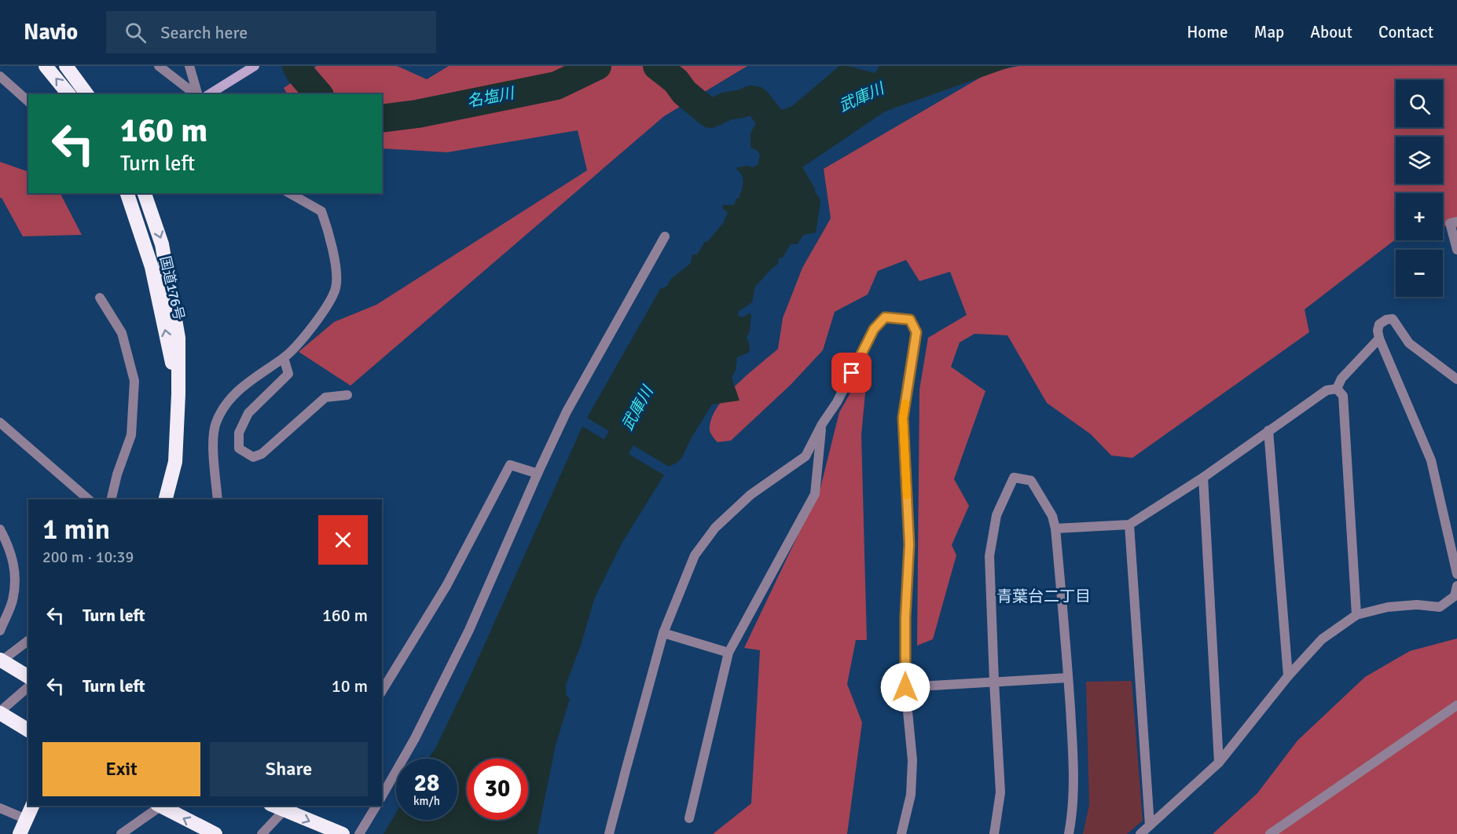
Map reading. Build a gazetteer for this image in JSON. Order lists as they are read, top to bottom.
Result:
{
  "streets": {
    "highway": ["国道176号"]
  },
  "districts": ["青葉台二丁目"],
  "water": ["名塩川", "武庫川"],
  "page": {
    "header": "Navio",
    "search": "Search here",
    "nav": [
      "Home",
      "Map",
      "About",
      "Contact"
    ],
    "map_buttons": ["+", "−"],
    "turn": ["160 m", "Turn left"],
    "heading": ["1 min", "200 m · 10:39"],
    "list": [
      {
        "name": "Turn left",
        "value": "160 m"
      },
      {
        "name": "Turn left",
        "value": "10 m"
      }
    ],
    "buttons": ["Exit", "Share"],
    "speed": "28 km/h",
    "limit": "30"
  }
}
